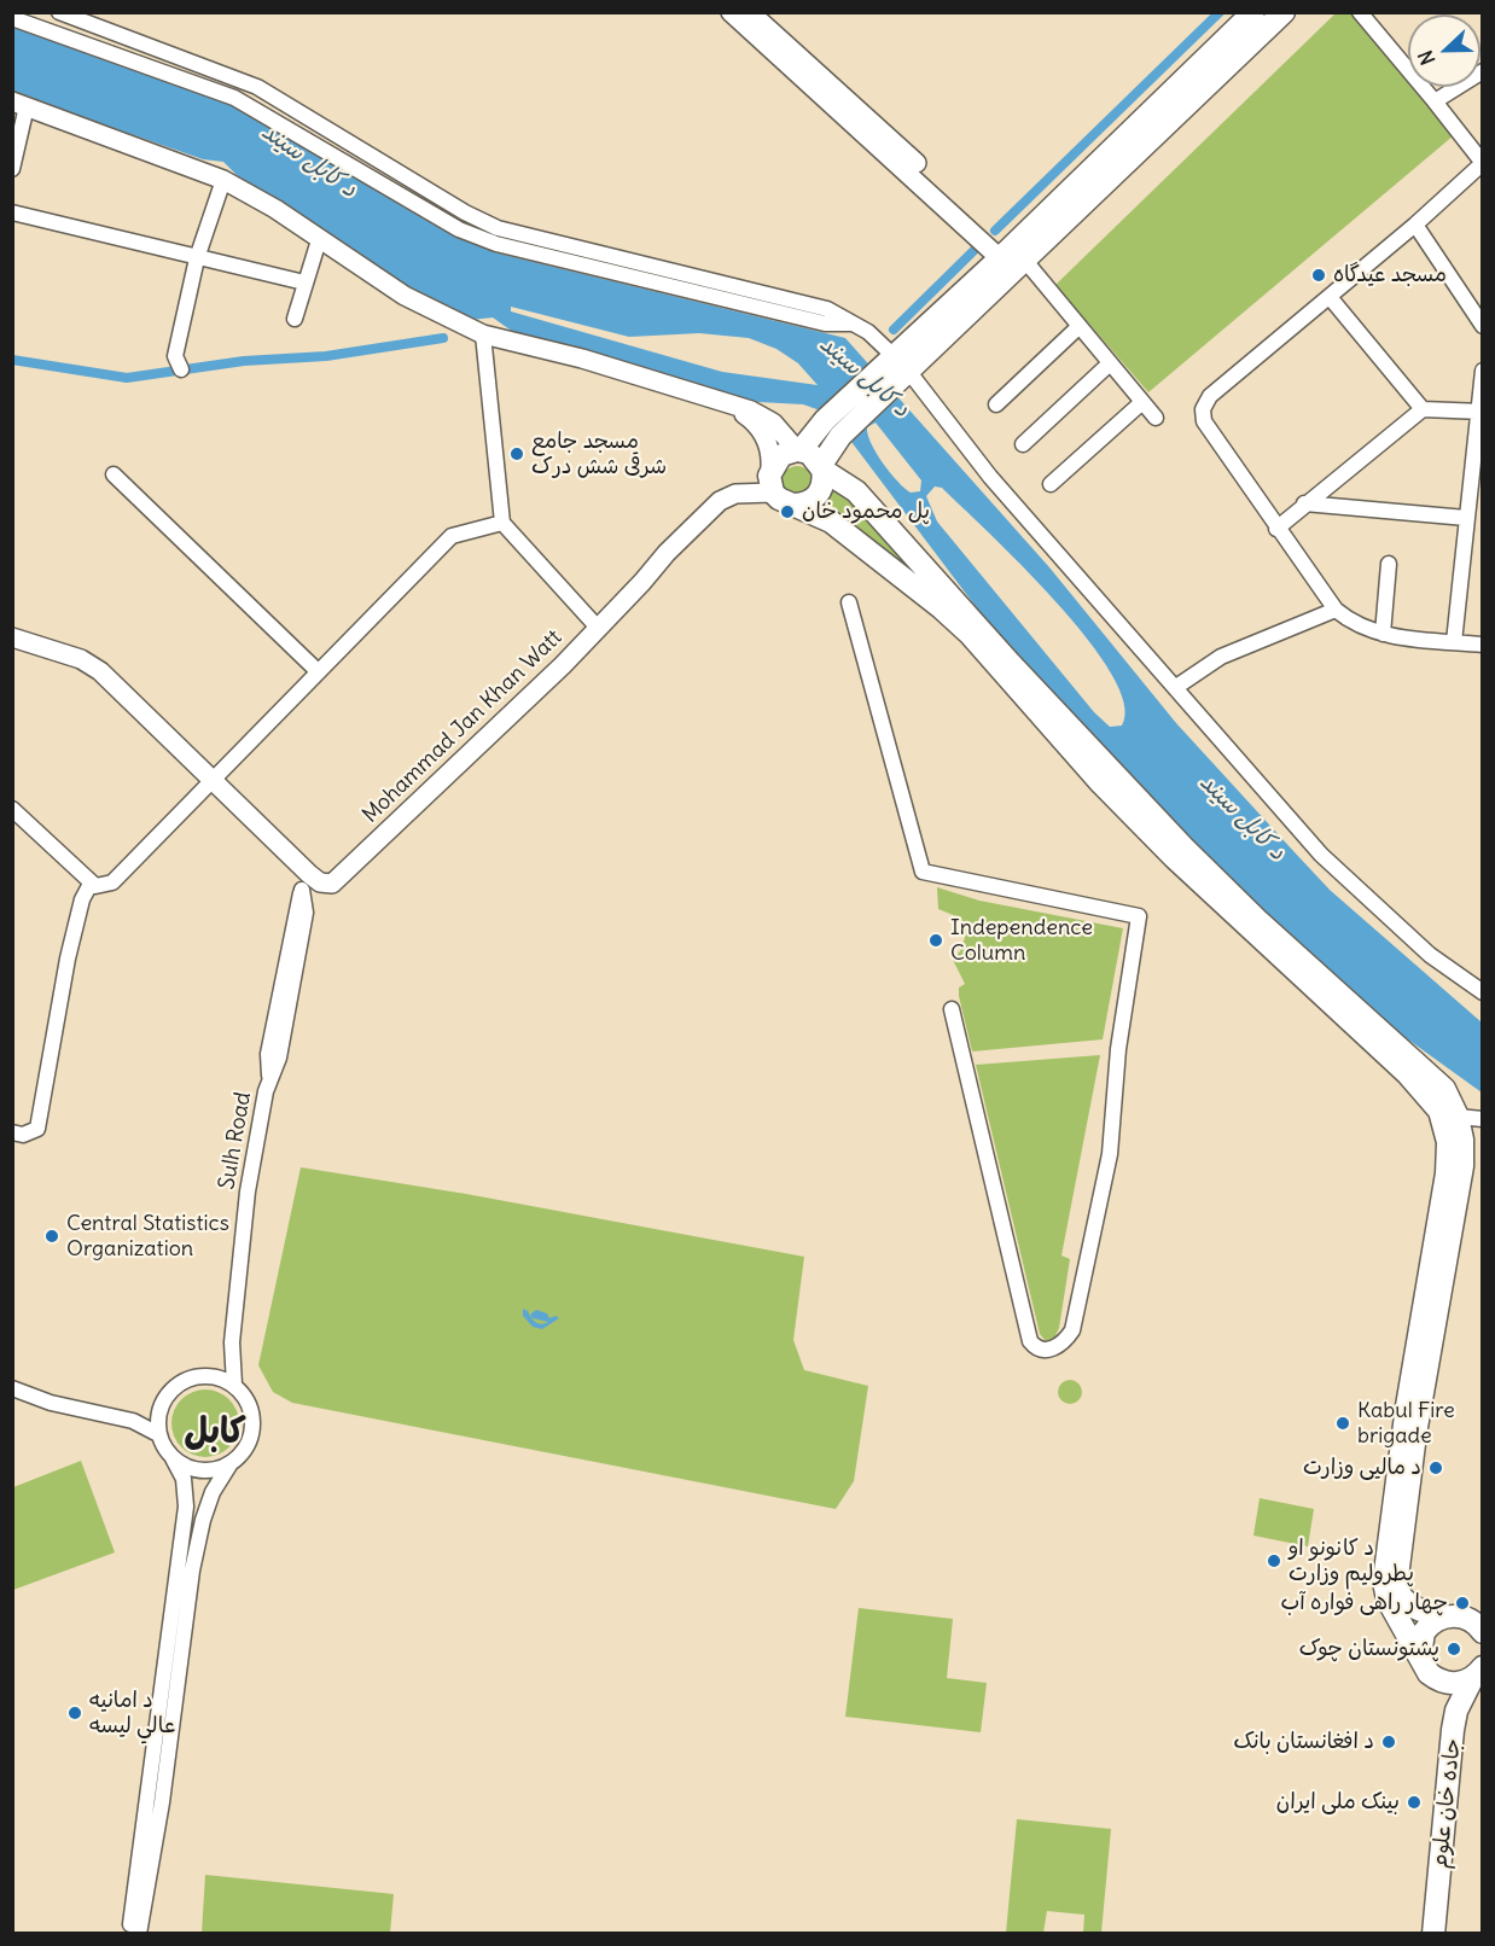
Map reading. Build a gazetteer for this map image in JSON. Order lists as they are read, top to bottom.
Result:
{
  "streets": {
    "highway": ["جادہ خان علوم"],
    "main road": ["Mohammad Jan Khan Watt"],
    "street": ["Sulh Road"]
  },
  "crossings": [
    ["Mohammad Jan Khan Watt", "Sulh Road"]
  ],
  "districts": ["کابل"],
  "water": ["د کابل سيند"],
  "places": [
    "مسجد عیدگاه",
    "مسجد جامع شرقی شش درک",
    "پل محمود خان",
    "Independence Column",
    "Central Statistics Organization",
    "Kabul Fire brigade",
    "د مالیی وزارت",
    "د کانونو او پطرولیم وزارت",
    "چهار راهی فواره آب",
    "پشتونستان چوک",
    "د امانیه عالي لیسه",
    "د افغانستان بانک",
    "بینک ملی ایران"
  ],
  "north": "left"
}
